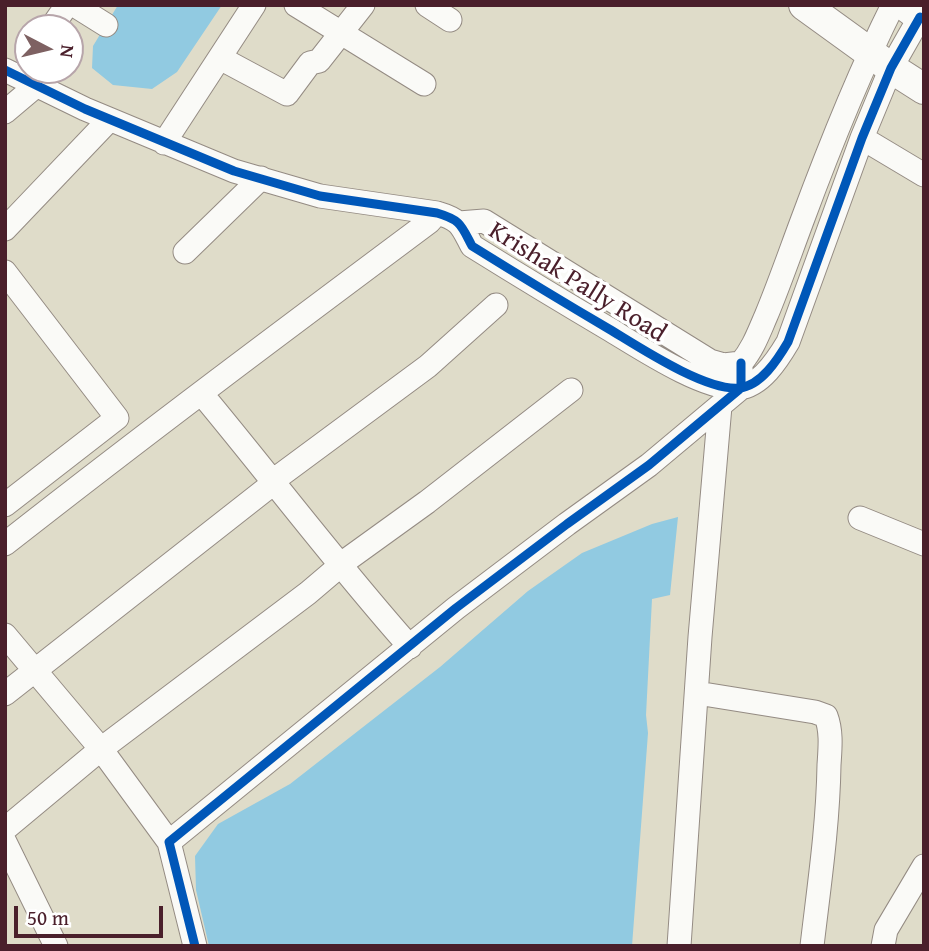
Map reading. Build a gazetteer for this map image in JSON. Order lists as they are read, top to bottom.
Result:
{
  "streets": {
    "street": ["Krishak Pally Road"]
  },
  "scale_bar": "50 m",
  "north": "right"
}
